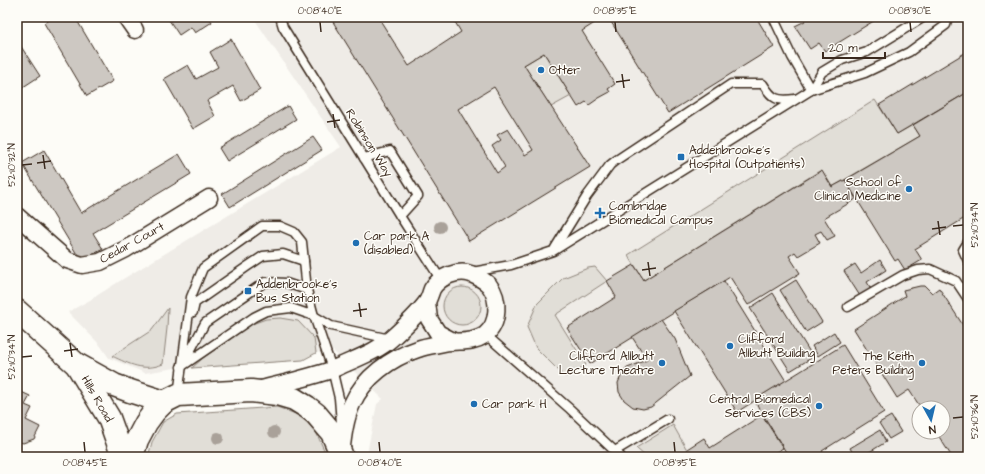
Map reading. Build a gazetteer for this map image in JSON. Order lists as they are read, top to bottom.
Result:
{
  "streets": {
    "main road": ["Hills Road"],
    "street": ["Cedar Court"],
    "lane": ["Robinson Way"]
  },
  "places": {
    "other": [
      "Otter",
      "School of Clinical Medicine",
      "Car park A (disabled)",
      "Clifford Allbutt Building",
      "Clifford Allbutt Lecture Theatre",
      "The Keith Peters Building",
      "Car park H",
      "Central Biomedical Services (CBS)"
    ],
    "transit": ["Addenbrooke's Hospital (Outpatients)", "Addenbrooke's Bus Station"],
    "health": ["Cambridge Biomedical Campus"]
  },
  "scale_bar": "20 m",
  "north": "bottom",
  "coordinates": [
    "0°08'40\"E",
    "0°08'35\"E",
    "0°08'30\"E",
    "52°10'32\"N",
    "52°10'34\"N",
    "52°10'36\"N",
    "0°08'45\"E"
  ]
}
